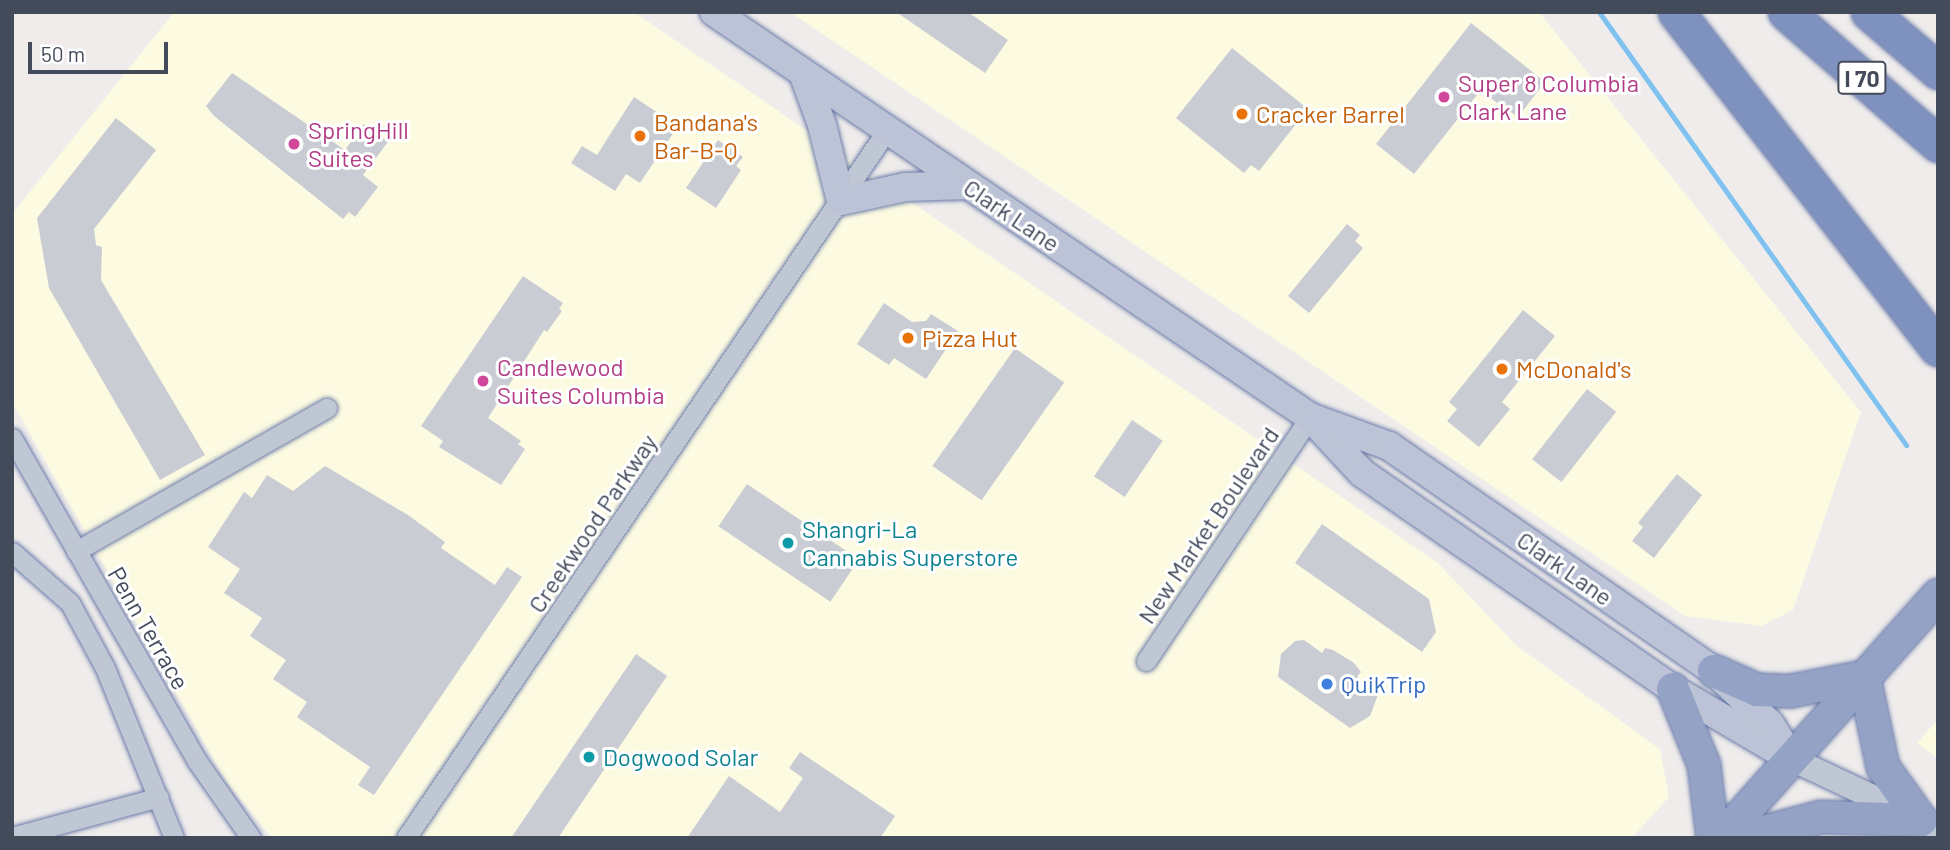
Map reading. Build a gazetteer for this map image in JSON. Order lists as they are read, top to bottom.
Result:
{
  "streets": {
    "highway": ["I 70"],
    "main road": ["Clark Lane"],
    "street": ["Creekwood Parkway", "New Market Boulevard", "Penn Terrace"]
  },
  "crossings": [
    ["Clark Lane", "Creekwood Parkway"],
    ["Clark Lane", "New Market Boulevard"]
  ],
  "places": [
    "Super 8 Columbia Clark Lane",
    "Cracker Barrel",
    "Bandana's Bar-B-Q",
    "SpringHill Suites",
    "Pizza Hut",
    "McDonald's",
    "Candlewood Suites Columbia",
    "Shangri-La Cannabis Superstore",
    "QuikTrip",
    "Dogwood Solar"
  ],
  "scale_bar": "50 m"
}
